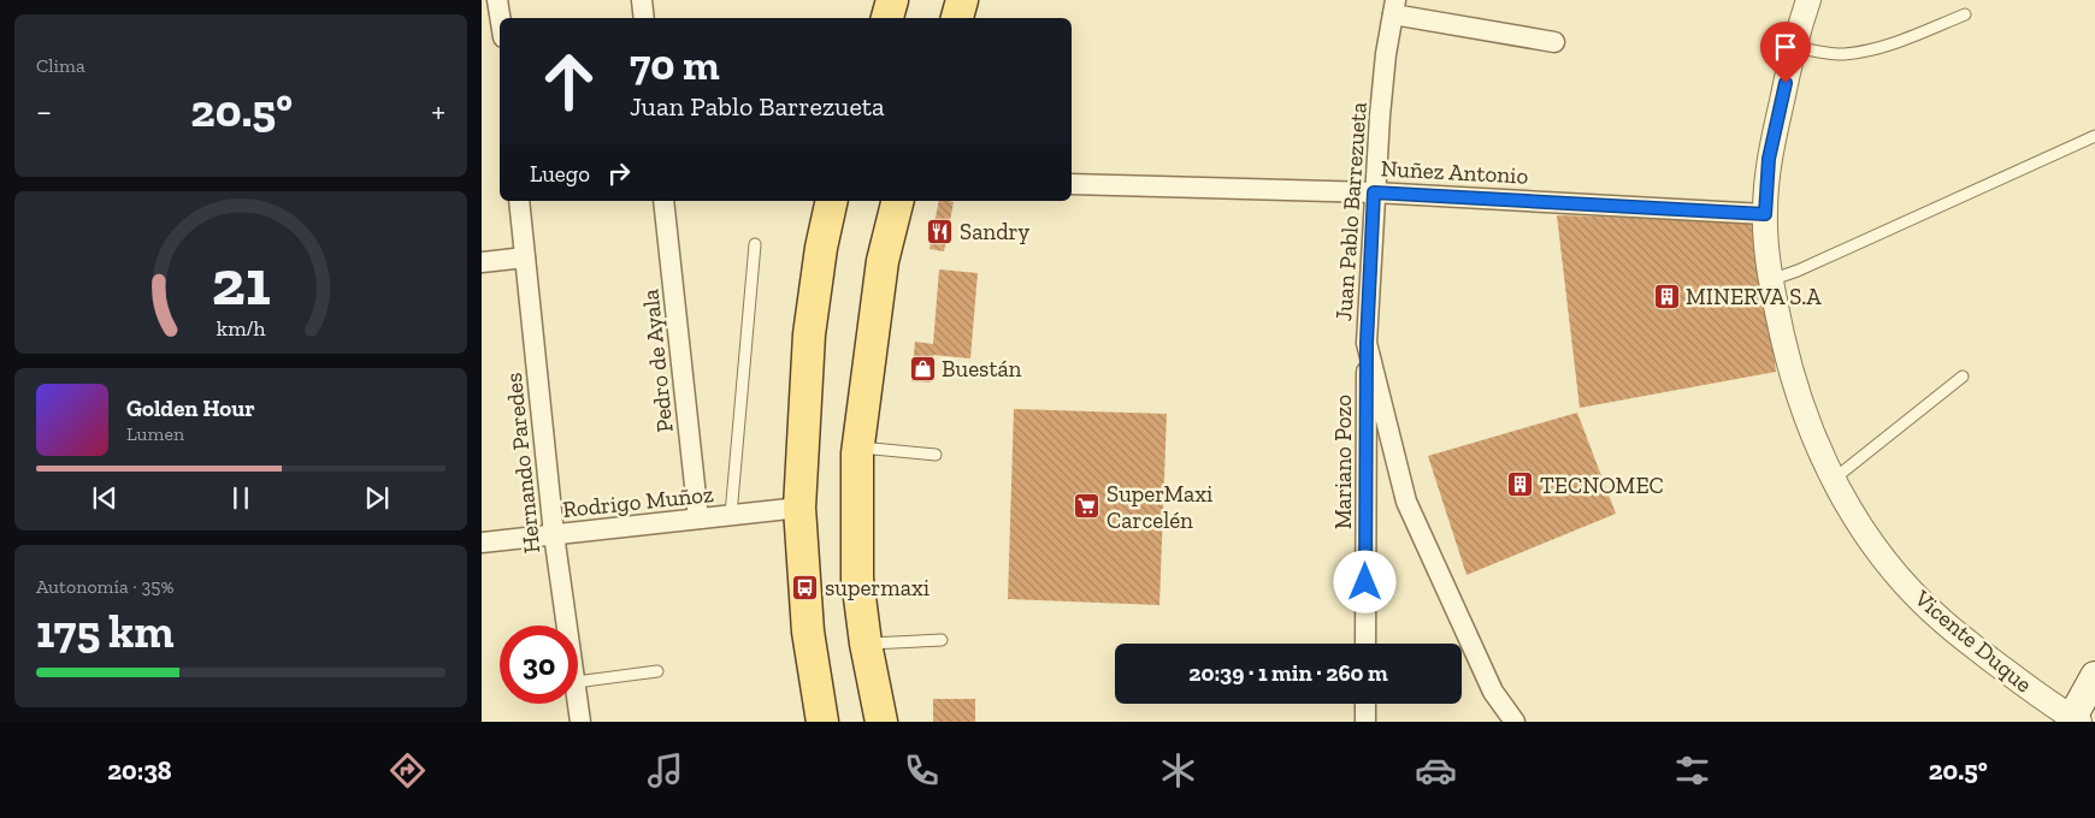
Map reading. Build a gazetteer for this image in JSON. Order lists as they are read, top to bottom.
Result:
{
  "streets": {
    "street": [
      "Nuñez Antonio",
      "Juan Pablo Barrezueta",
      "Pedro de Ayala",
      "Mariano Pozo",
      "Hernando Paredes",
      "Rodrigo Muñoz",
      "Vicente Duque"
    ]
  },
  "crossings": [
    ["Nuñez Antonio", "Juan Pablo Barrezueta"],
    ["Nuñez Antonio", "Vicente Duque"],
    ["Juan Pablo Barrezueta", "Mariano Pozo"],
    ["Pedro de Ayala", "Rodrigo Muñoz"],
    ["Hernando Paredes", "Rodrigo Muñoz"]
  ],
  "places": {
    "restaurant": ["Sandry"],
    "building": ["MINERVA S.A", "TECNOMEC"],
    "shop": ["Buestán"],
    "supermarket": ["SuperMaxi Carcelén"],
    "bus stop": ["supermaxi"]
  },
  "page": {
    "tile": [
      "Clima",
      ["Autonomía · 35%", "175 km"]
    ],
    "turn": ["70 m", "Juan Pablo Barrezueta"],
    "heat": ["−", "20.5°", "+"],
    "then": "Luego",
    "song": ["Golden Hour", "Lumen"],
    "limit": "30",
    "trip": "20:39 · 1 min · 260 m",
    "tabs": ["20:38", "20.5°"],
    "gauge": ["21", "km/h"]
  }
}
